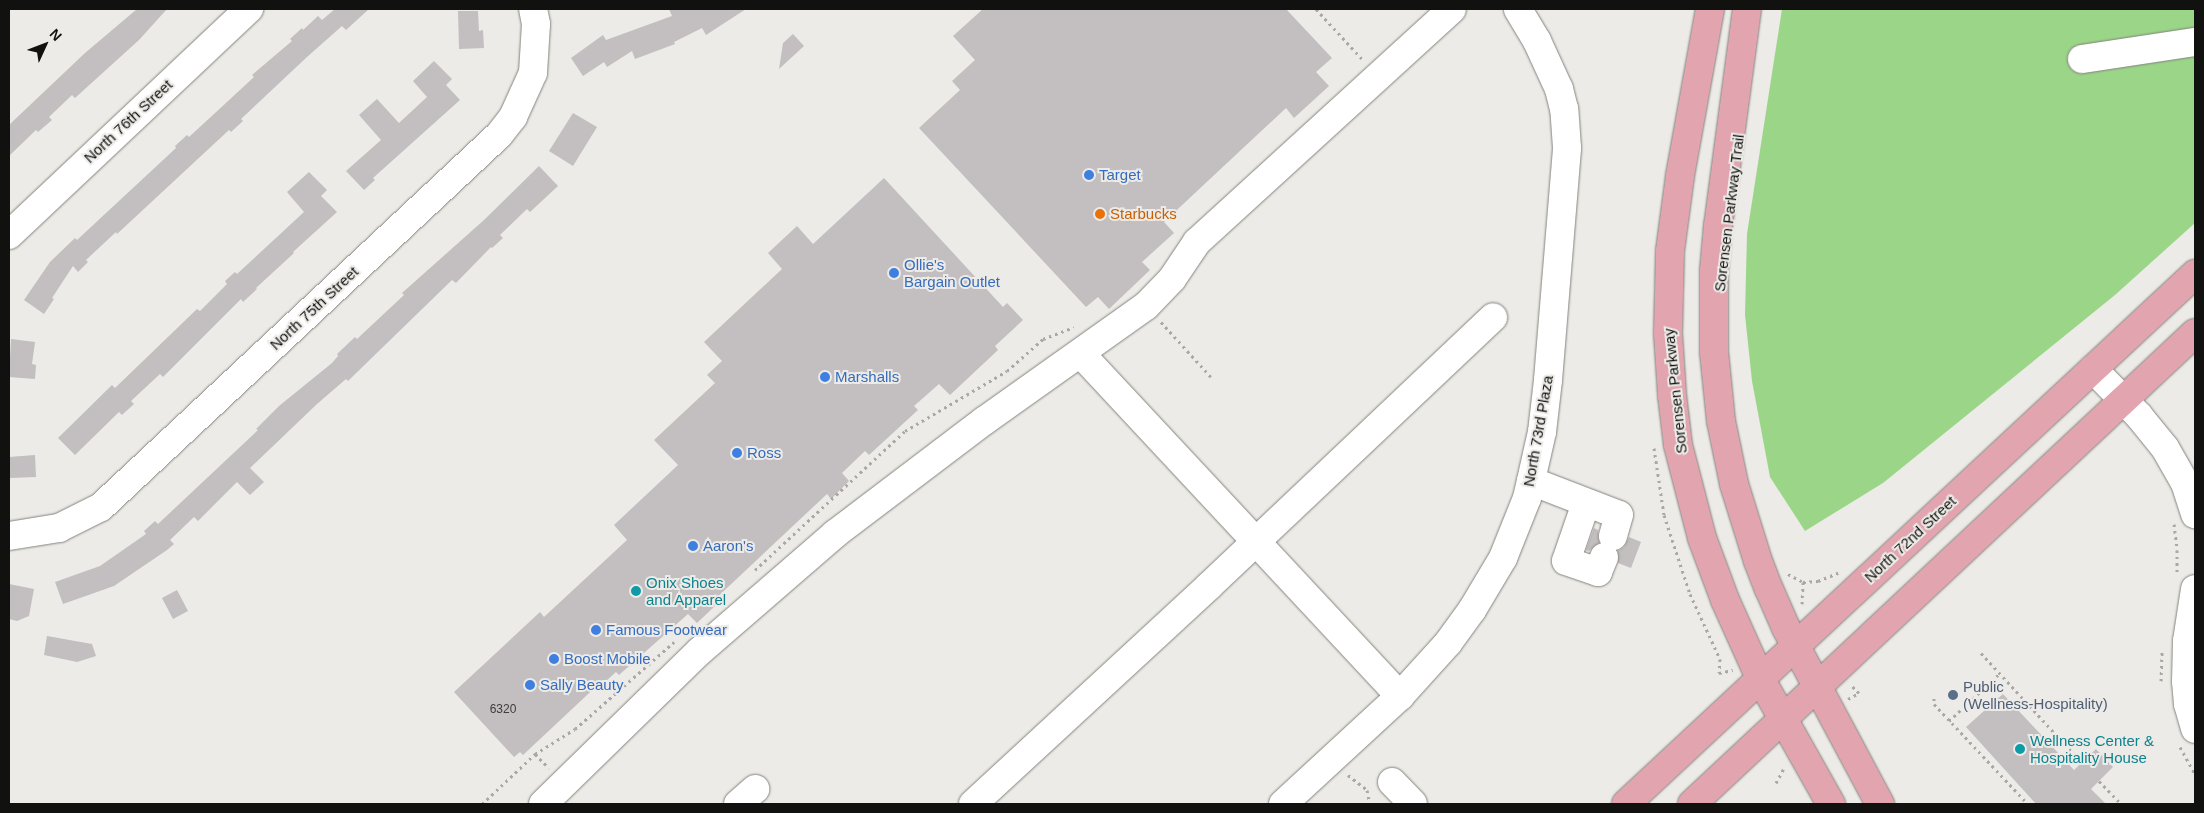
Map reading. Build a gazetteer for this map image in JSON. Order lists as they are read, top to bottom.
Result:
{
  "streets": {
    "main road": ["Sorensen Parkway", "North 72nd Street"],
    "street": ["North 76th Street", "North 75th Street", "North 73rd Plaza"]
  },
  "crossings": [
    ["Sorensen Parkway", "North 72nd Street"]
  ],
  "places": [
    "Target",
    "Starbucks",
    "Ollie's Bargain Outlet",
    "Marshalls",
    "Ross",
    "Aaron's",
    "Onix Shoes and Apparel",
    "Famous Footwear",
    "Boost Mobile",
    "Sally Beauty",
    "Public (Wellness-Hospitality)",
    "Wellness Center & Hospitality House"
  ],
  "house_numbers": ["6320"],
  "north": "top right"
}
